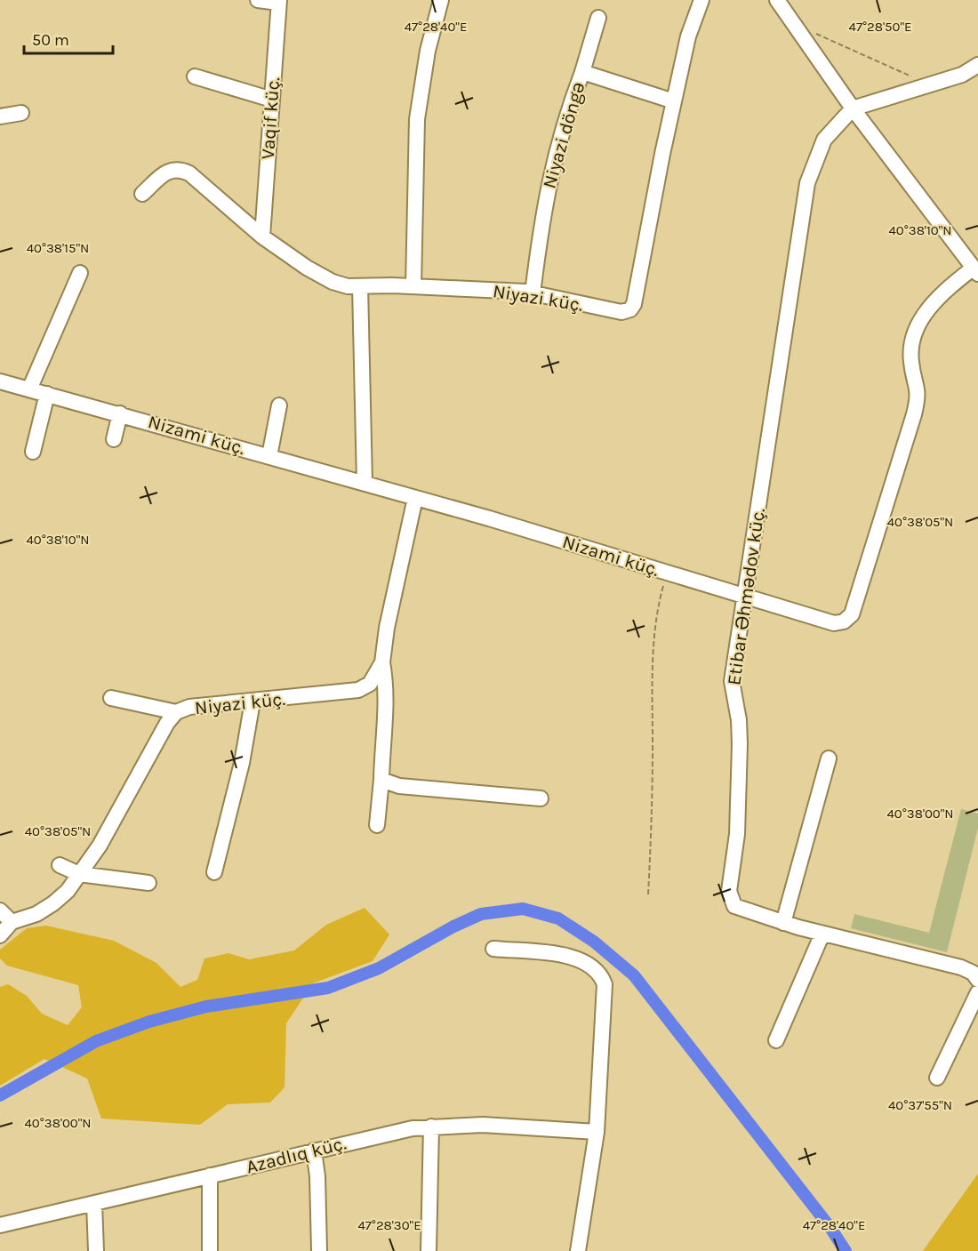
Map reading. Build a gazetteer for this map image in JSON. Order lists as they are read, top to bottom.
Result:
{
  "streets": {
    "street": [
      "Vaqif küç.",
      "Niyazi döngə",
      "Niyazi küç.",
      "Nizami küç.",
      "Etibar Əhmədov küç.",
      "Azadlıq küç."
    ]
  },
  "crossings": [
    ["Vaqif küç.", "Niyazi küç."],
    ["Niyazi döngə", "Niyazi küç."],
    ["Niyazi küç.", "Nizami küç."],
    ["Nizami küç.", "Etibar Əhmədov küç."]
  ],
  "scale_bar": "50 m",
  "coordinates": [
    "47°28'40\"E",
    "47°28'50\"E",
    "40°38'10\"N",
    "40°38'15\"N",
    "40°38'05\"N",
    "40°38'00\"N",
    "40°37'55\"N",
    "47°28'30\"E"
  ]
}
